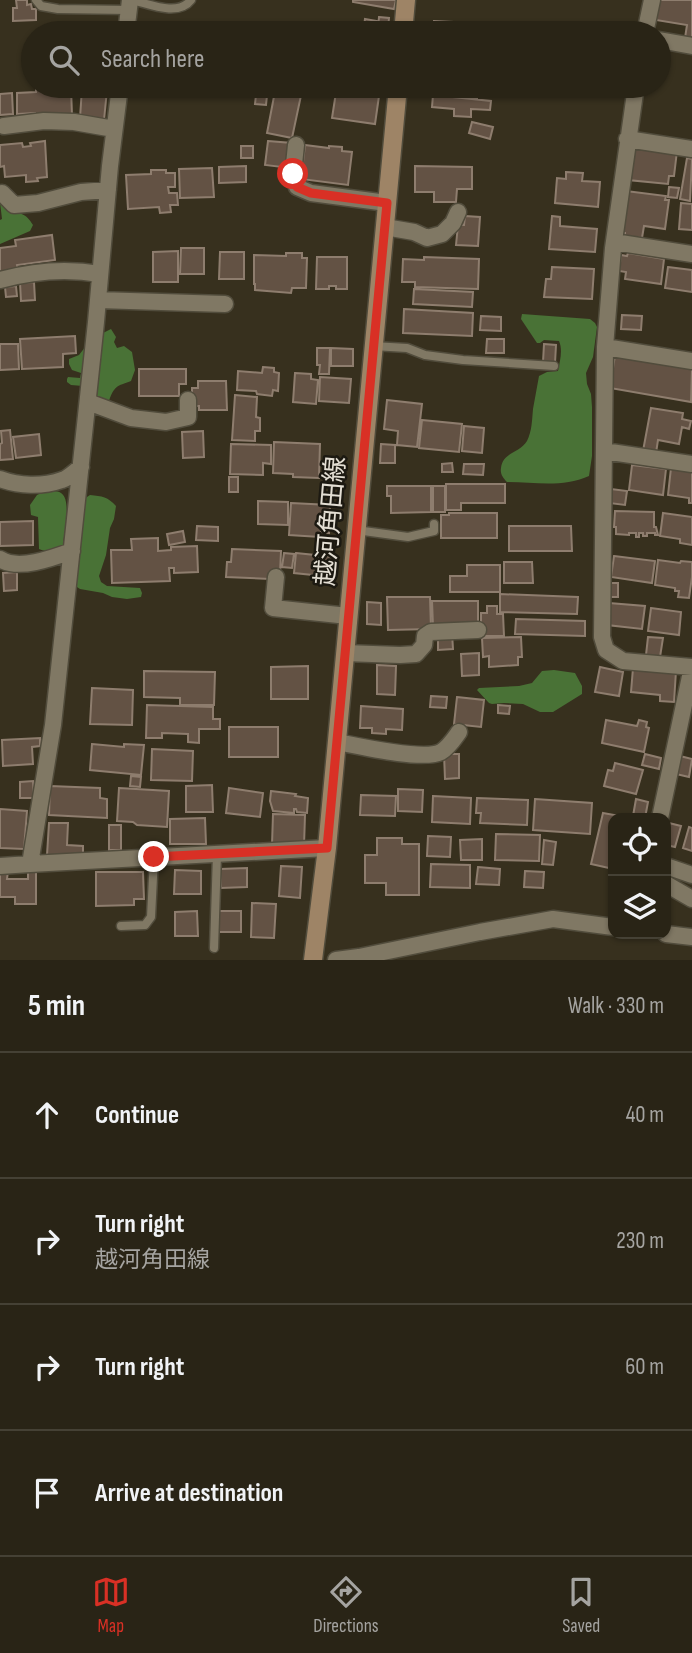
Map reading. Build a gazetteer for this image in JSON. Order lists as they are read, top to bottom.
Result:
{
  "streets": {
    "main road": ["越河角田線"]
  },
  "page": {
    "search": "Search here",
    "heading": ["5 min", "Walk · 330 m"],
    "list": [
      ["Continue", "40 m"],
      ["Turn right", "越河角田線", "230 m"],
      ["Turn right", "60 m"],
      "Arrive at destination"
    ],
    "nav": ["Map", "Directions", "Saved"]
  }
}
